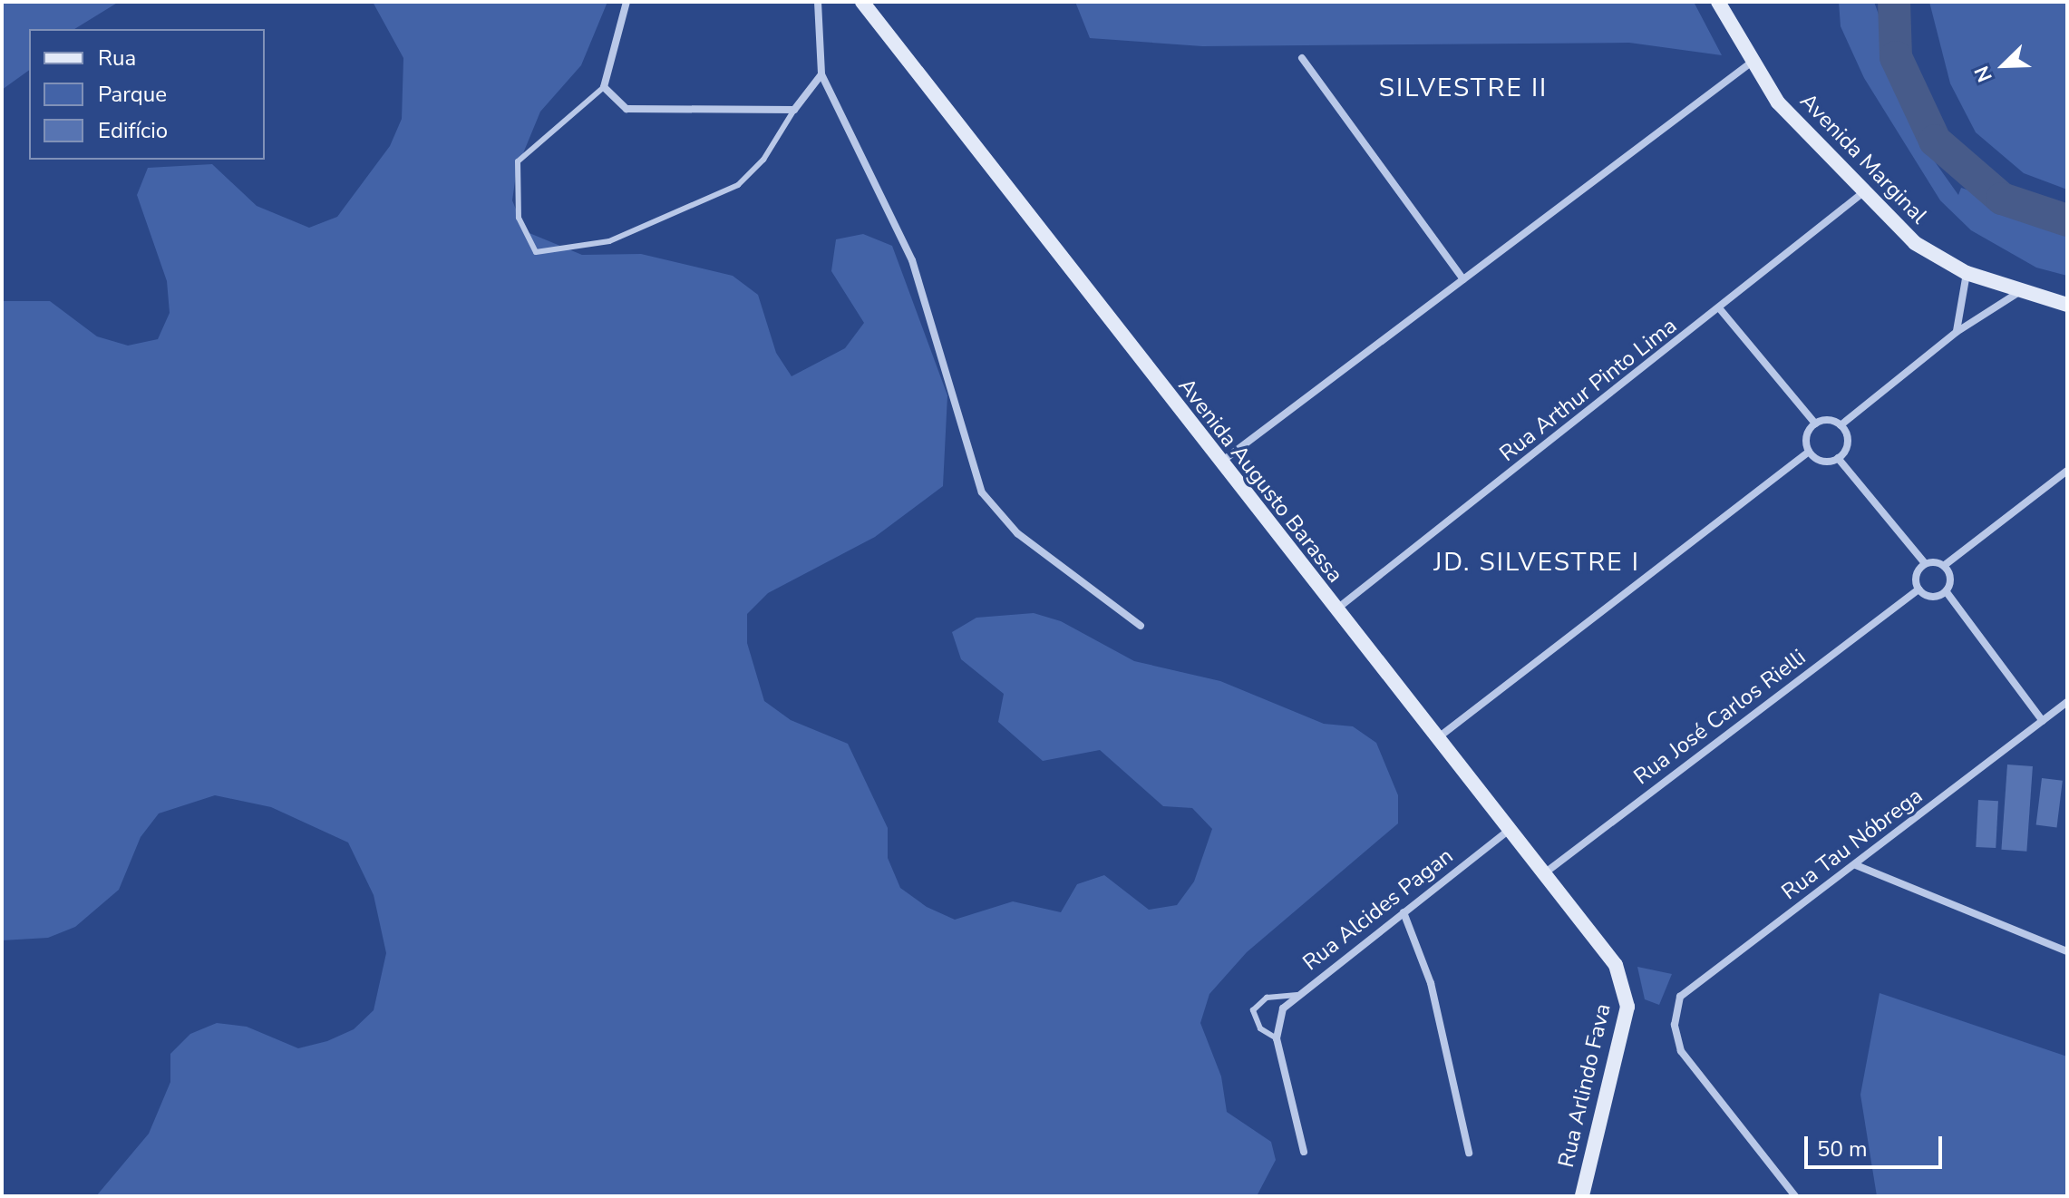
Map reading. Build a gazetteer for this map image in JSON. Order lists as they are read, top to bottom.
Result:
{
  "streets": {
    "street": [
      "Avenida Marginal",
      "Rua Arthur Pinto Lima",
      "Avenida Augusto Barassa",
      "Rua José Carlos Rielli",
      "Rua Tau Nóbrega",
      "Rua Alcides Pagan",
      "Rua Arlindo Fava"
    ]
  },
  "crossings": [
    ["Avenida Marginal", "Rua Arthur Pinto Lima"],
    ["Rua Arthur Pinto Lima", "Avenida Augusto Barassa"],
    ["Avenida Augusto Barassa", "Rua José Carlos Rielli"],
    ["Avenida Augusto Barassa", "Rua Alcides Pagan"],
    ["Avenida Augusto Barassa", "Rua Arlindo Fava"]
  ],
  "districts": ["SILVESTRE II", "JD. SILVESTRE I"],
  "legend": ["Rua", "Parque", "Edifício"],
  "scale_bar": "50 m",
  "north": "bottom left"
}
